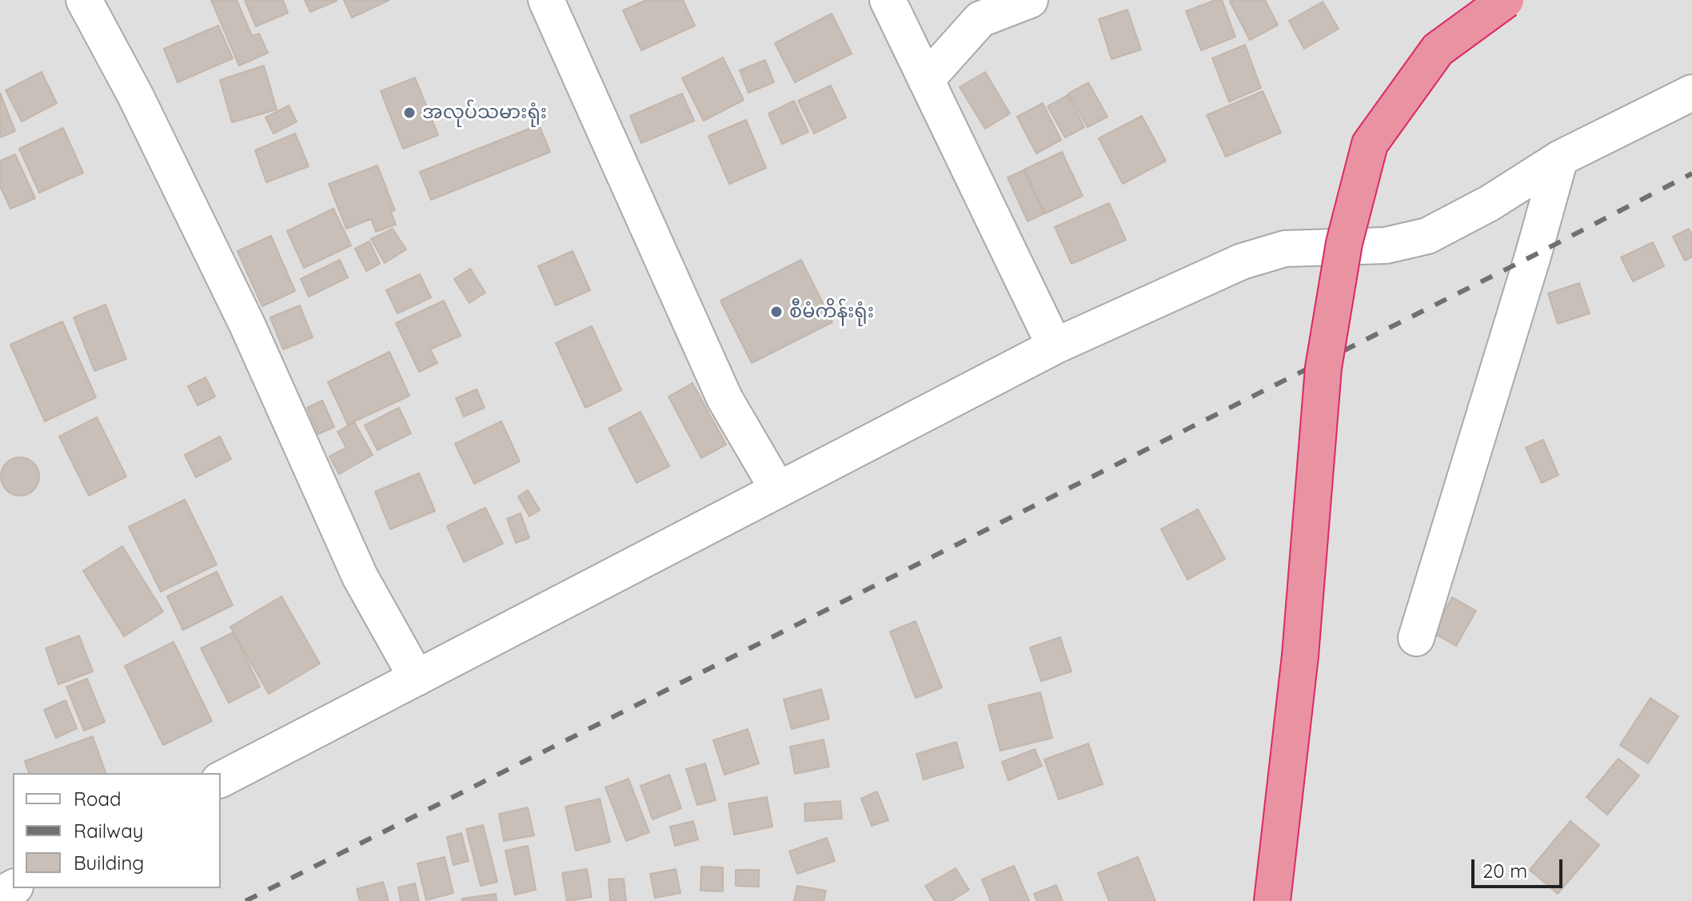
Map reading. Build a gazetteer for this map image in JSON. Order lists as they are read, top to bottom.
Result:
{
  "places": ["အလုပ်သမားရုံး", "စီမံကိန်းရုံး‌"],
  "legend": ["Road", "Railway", "Building"],
  "scale_bar": "20 m"
}
